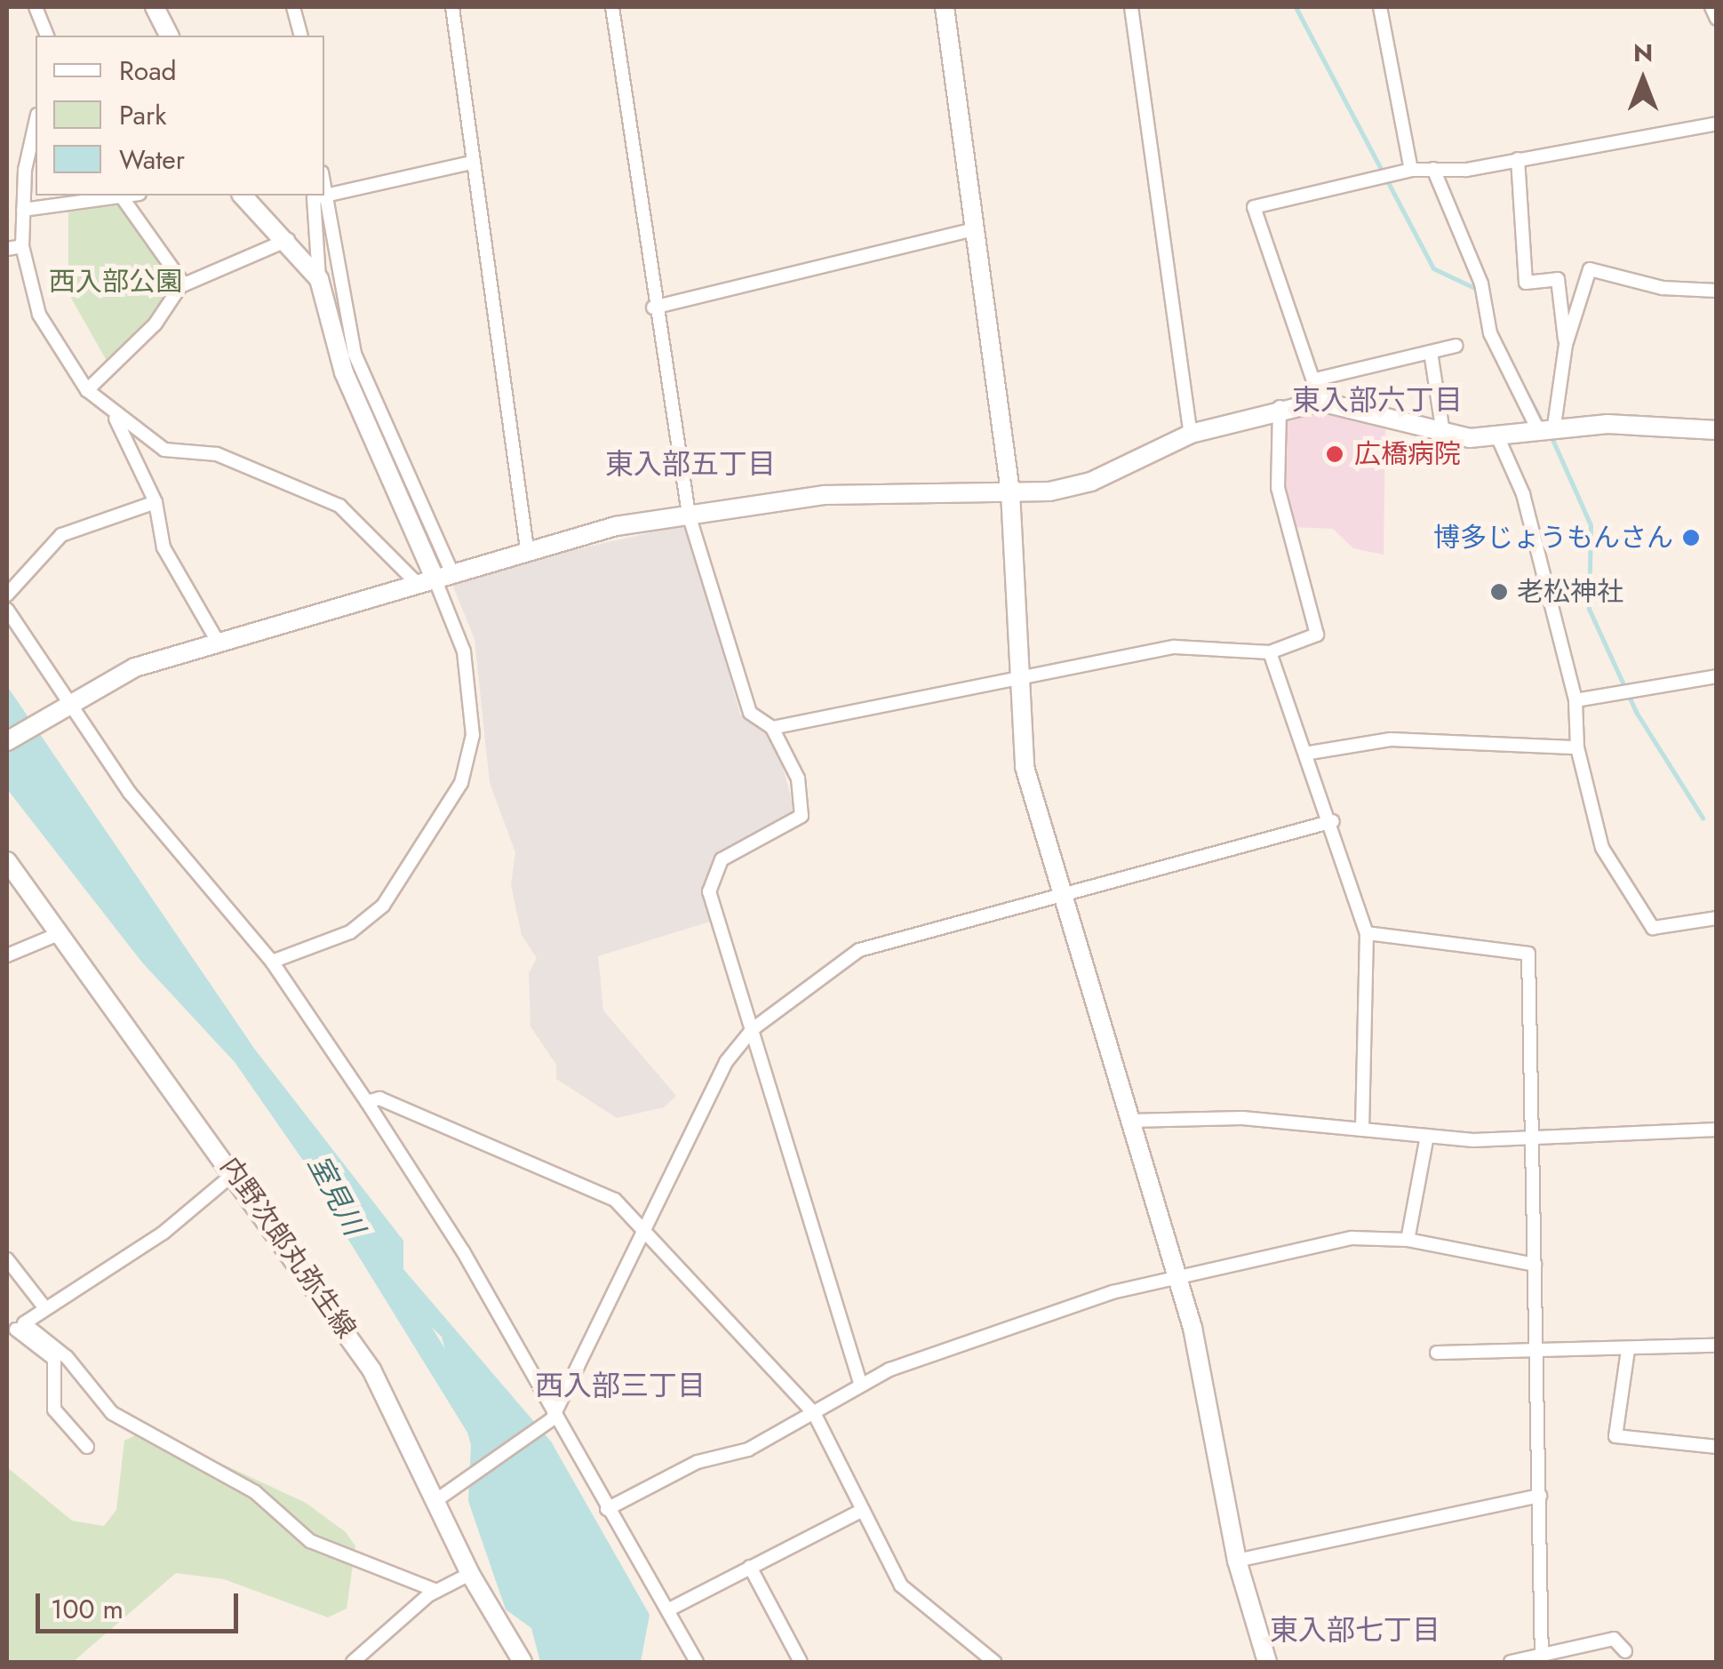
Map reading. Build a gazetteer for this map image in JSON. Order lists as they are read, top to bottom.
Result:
{
  "streets": {
    "street": ["内野次郎丸弥生線"]
  },
  "districts": [
    "東入部六丁目",
    "東入部五丁目",
    "西入部三丁目",
    "東入部七丁目"
  ],
  "water": ["室見川"],
  "parks": ["西入部公園"],
  "places": ["広橋病院", "博多じょうもんさん", "老松神社"],
  "legend": ["Road", "Park", "Water"],
  "scale_bar": "100 m",
  "north": "top"
}
